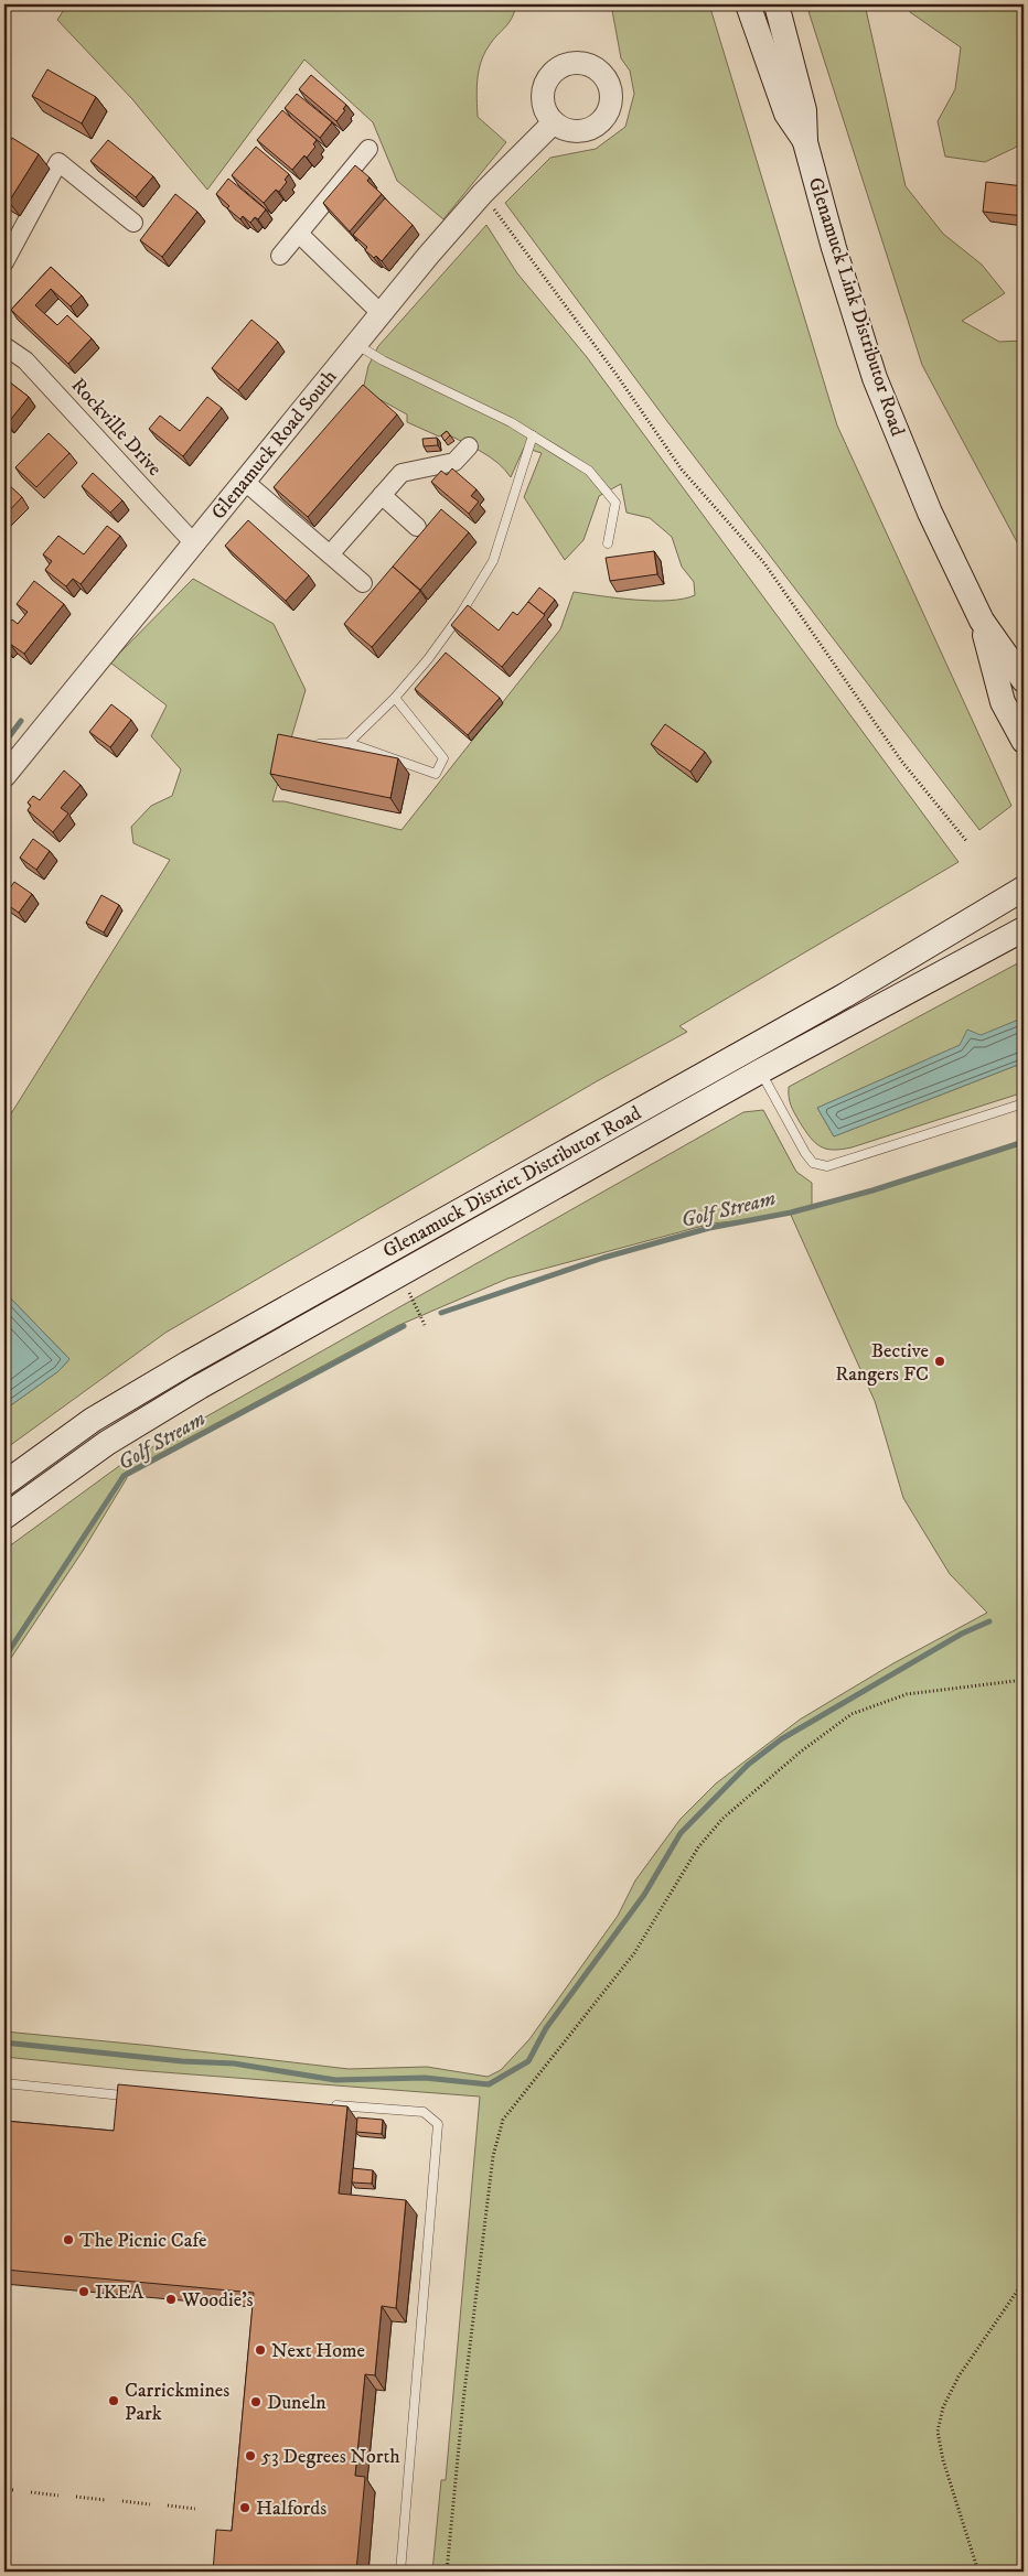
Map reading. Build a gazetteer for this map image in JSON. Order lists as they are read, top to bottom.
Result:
{
  "streets": {
    "main road": ["Glenamuck Link Distributor Road", "Glenamuck District Distributor Road"],
    "street": ["Rockville Drive", "Glenamuck Road South"]
  },
  "crossings": [
    ["Rockville Drive", "Glenamuck Road South"]
  ],
  "water": ["Golf Stream"],
  "places": [
    "Bective Rangers FC",
    "The Picnic Cafe",
    "IKEA",
    "Woodie's",
    "Next Home",
    "Carrickmines Park",
    "Duneln",
    "53 Degrees North",
    "Halfords"
  ]
}
